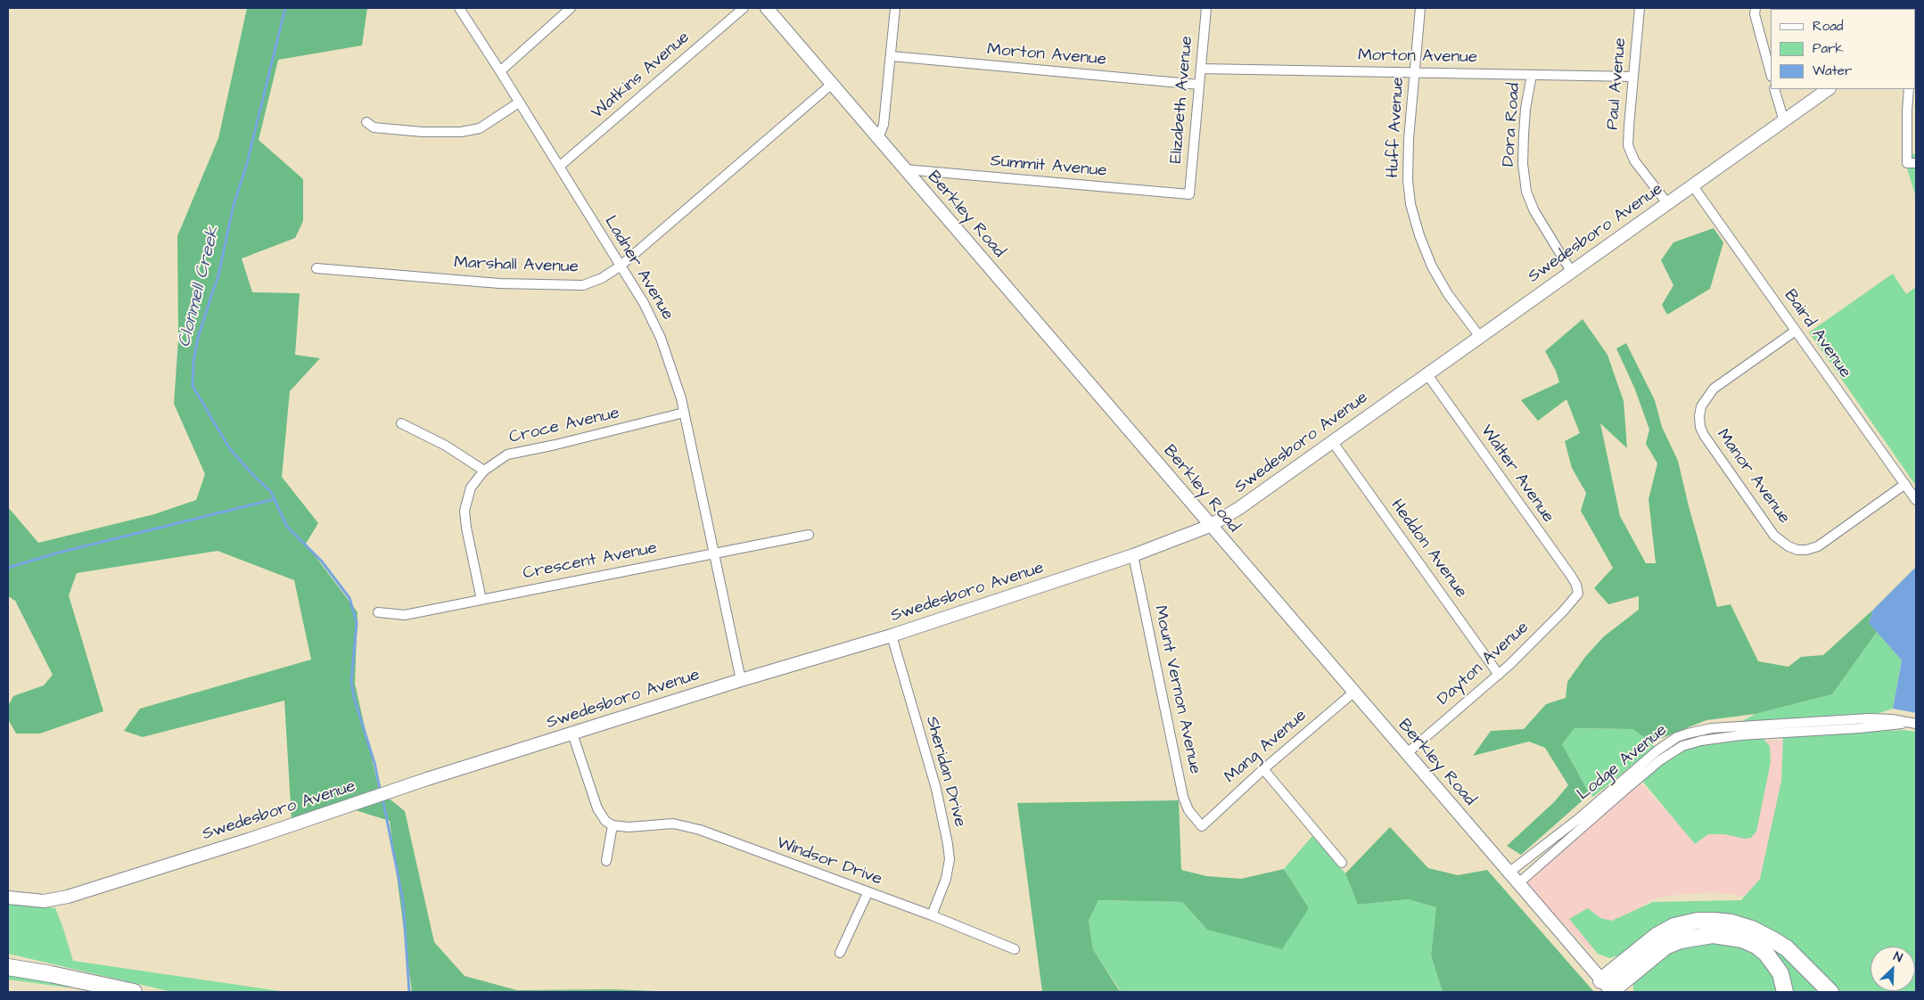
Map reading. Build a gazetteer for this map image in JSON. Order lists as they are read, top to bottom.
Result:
{
  "streets": {
    "street": [
      "Morton Avenue",
      "Watkins Avenue",
      "Paul Avenue",
      "Elizabeth Avenue",
      "Dora Road",
      "Huff Avenue",
      "Summit Avenue",
      "Berkley Road",
      "Swedesboro Avenue",
      "Marshall Avenue",
      "Ladner Avenue",
      "Baird Avenue",
      "Croce Avenue",
      "Walter Avenue",
      "Manor Avenue",
      "Heddon Avenue",
      "Crescent Avenue",
      "Dayton Avenue",
      "Mount Vernon Avenue",
      "Mang Avenue",
      "Lodge Avenue",
      "Sheridan Drive",
      "Windsor Drive"
    ]
  },
  "crossings": [
    ["Morton Avenue", "Paul Avenue"],
    ["Morton Avenue", "Elizabeth Avenue"],
    ["Morton Avenue", "Dora Road"],
    ["Morton Avenue", "Huff Avenue"],
    ["Watkins Avenue", "Ladner Avenue"],
    ["Paul Avenue", "Swedesboro Avenue"],
    ["Elizabeth Avenue", "Summit Avenue"],
    ["Dora Road", "Swedesboro Avenue"],
    ["Huff Avenue", "Swedesboro Avenue"],
    ["Summit Avenue", "Berkley Road"],
    ["Berkley Road", "Swedesboro Avenue"],
    ["Berkley Road", "Marshall Avenue"],
    ["Berkley Road", "Dayton Avenue"],
    ["Berkley Road", "Mang Avenue"],
    ["Berkley Road", "Lodge Avenue"],
    ["Swedesboro Avenue", "Ladner Avenue"],
    ["Swedesboro Avenue", "Baird Avenue"],
    ["Swedesboro Avenue", "Walter Avenue"],
    ["Swedesboro Avenue", "Heddon Avenue"],
    ["Swedesboro Avenue", "Mount Vernon Avenue"],
    ["Swedesboro Avenue", "Sheridan Drive"],
    ["Marshall Avenue", "Ladner Avenue"],
    ["Ladner Avenue", "Croce Avenue"],
    ["Ladner Avenue", "Crescent Avenue"],
    ["Baird Avenue", "Manor Avenue"],
    ["Croce Avenue", "Crescent Avenue"],
    ["Walter Avenue", "Dayton Avenue"],
    ["Heddon Avenue", "Dayton Avenue"],
    ["Mount Vernon Avenue", "Mang Avenue"],
    ["Sheridan Drive", "Windsor Drive"]
  ],
  "water": ["Clonmell Creek"],
  "legend": ["Road", "Park", "Water"],
  "north": "top right"
}
